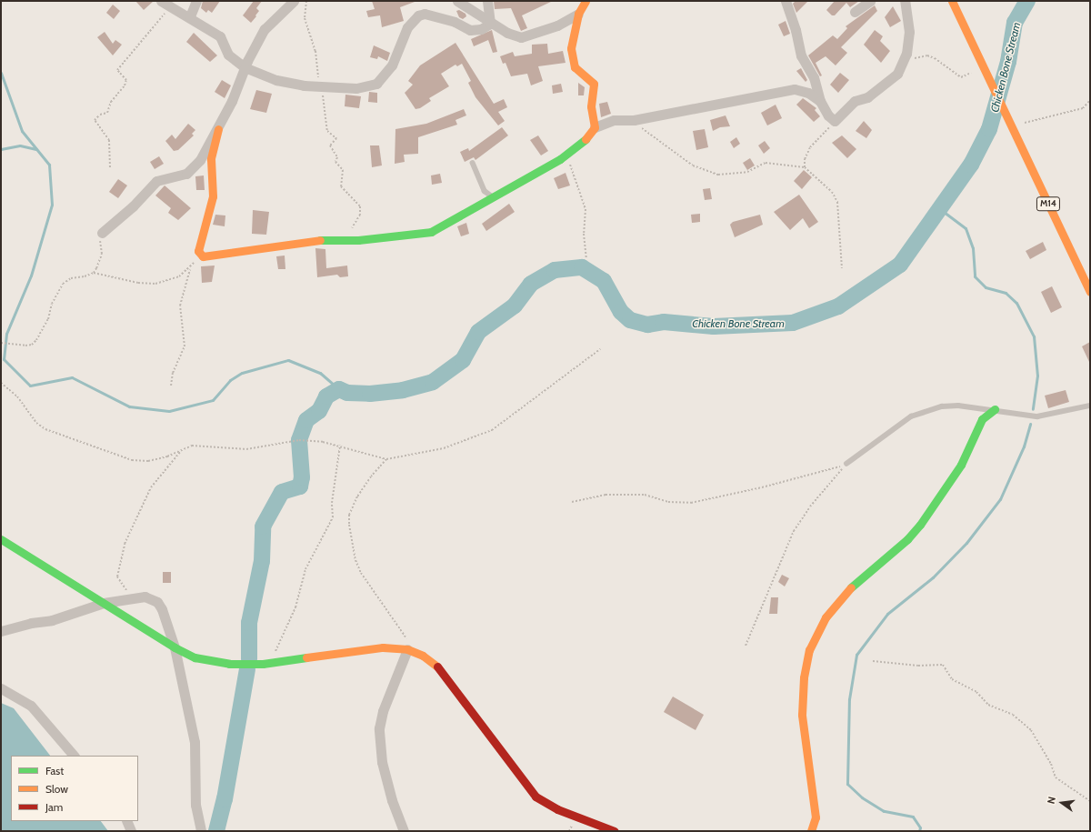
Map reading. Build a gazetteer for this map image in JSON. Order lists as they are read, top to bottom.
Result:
{
  "streets": {
    "main road": ["M14"]
  },
  "water": ["Chicken Bone Stream"],
  "legend": ["Fast", "Slow", "Jam"],
  "north": "left"
}
